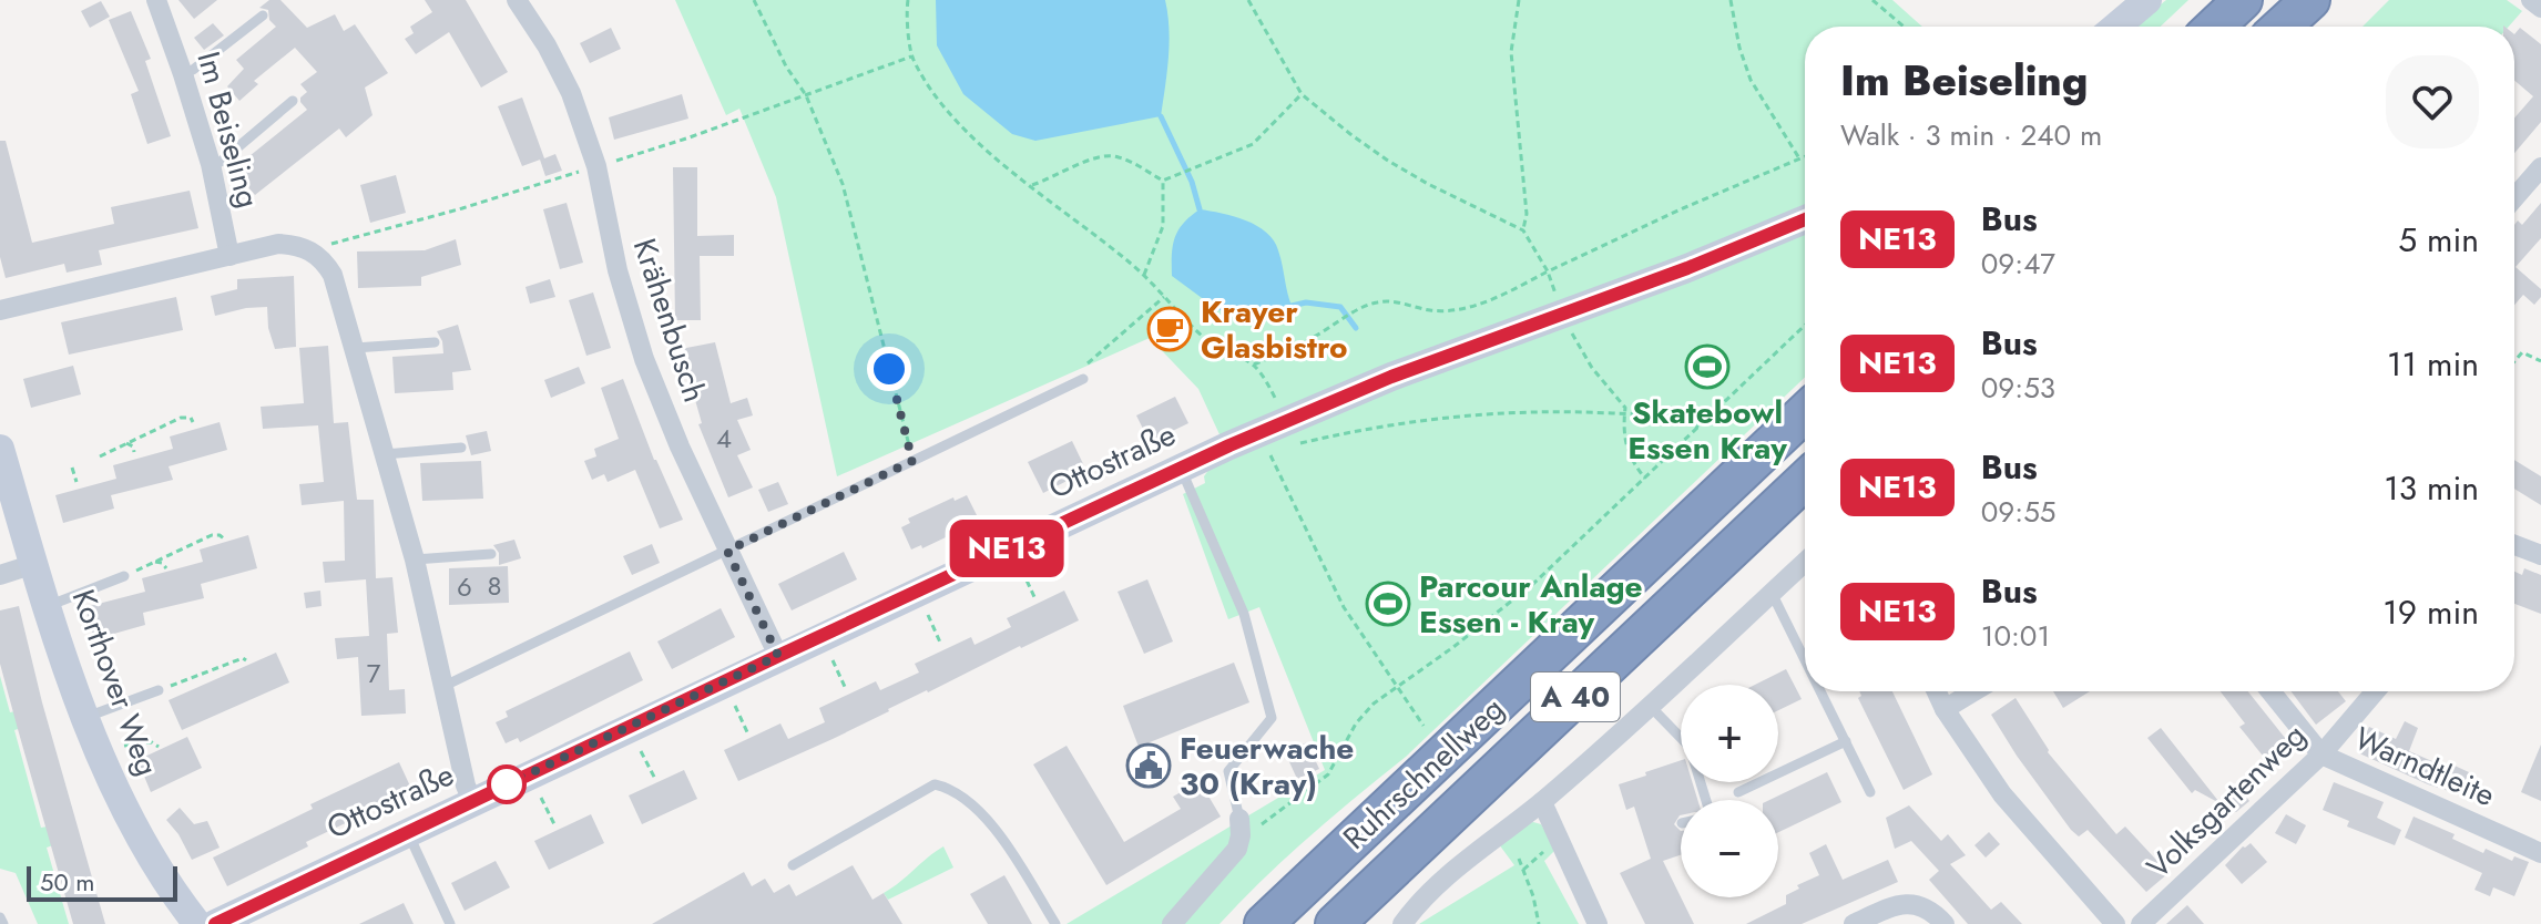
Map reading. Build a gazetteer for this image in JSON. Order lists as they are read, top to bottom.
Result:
{
  "streets": {
    "highway": ["A 40", "Ruhrschnellweg"],
    "street": [
      "Im Beiseling",
      "Krähenbusch",
      "Ottostraße",
      "Korthover Weg",
      "Warndtleite",
      "Volksgartenweg"
    ]
  },
  "crossings": [
    ["Im Beiseling", "Ottostraße"],
    ["Krähenbusch", "Ottostraße"],
    ["Warndtleite", "Volksgartenweg"]
  ],
  "places": {
    "cafe": ["Krayer Glasbistro"],
    "sports": ["Skatebowl Essen Kray", "Parcour Anlage Essen - Kray"],
    "public building": ["Feuerwache 30 (Kray)"]
  },
  "lines": ["bus line NE13"],
  "house_numbers": [
    "4",
    "8",
    "6",
    "7"
  ],
  "scale_bar": "50 m",
  "page": {
    "on_map": "NE13",
    "heading": ["Im Beiseling", "Walk · 3 min · 240 m"],
    "list": [
      {
        "mark": "NE13",
        "name": "Bus",
        "note": "09:47",
        "value": "5 min"
      },
      {
        "mark": "NE13",
        "name": "Bus",
        "note": "09:53",
        "value": "11 min"
      },
      {
        "mark": "NE13",
        "name": "Bus",
        "note": "09:55",
        "value": "13 min"
      },
      {
        "mark": "NE13",
        "name": "Bus",
        "note": "10:01",
        "value": "19 min"
      }
    ],
    "map_buttons": ["+", "−"],
    "scale": "50 m"
  }
}
